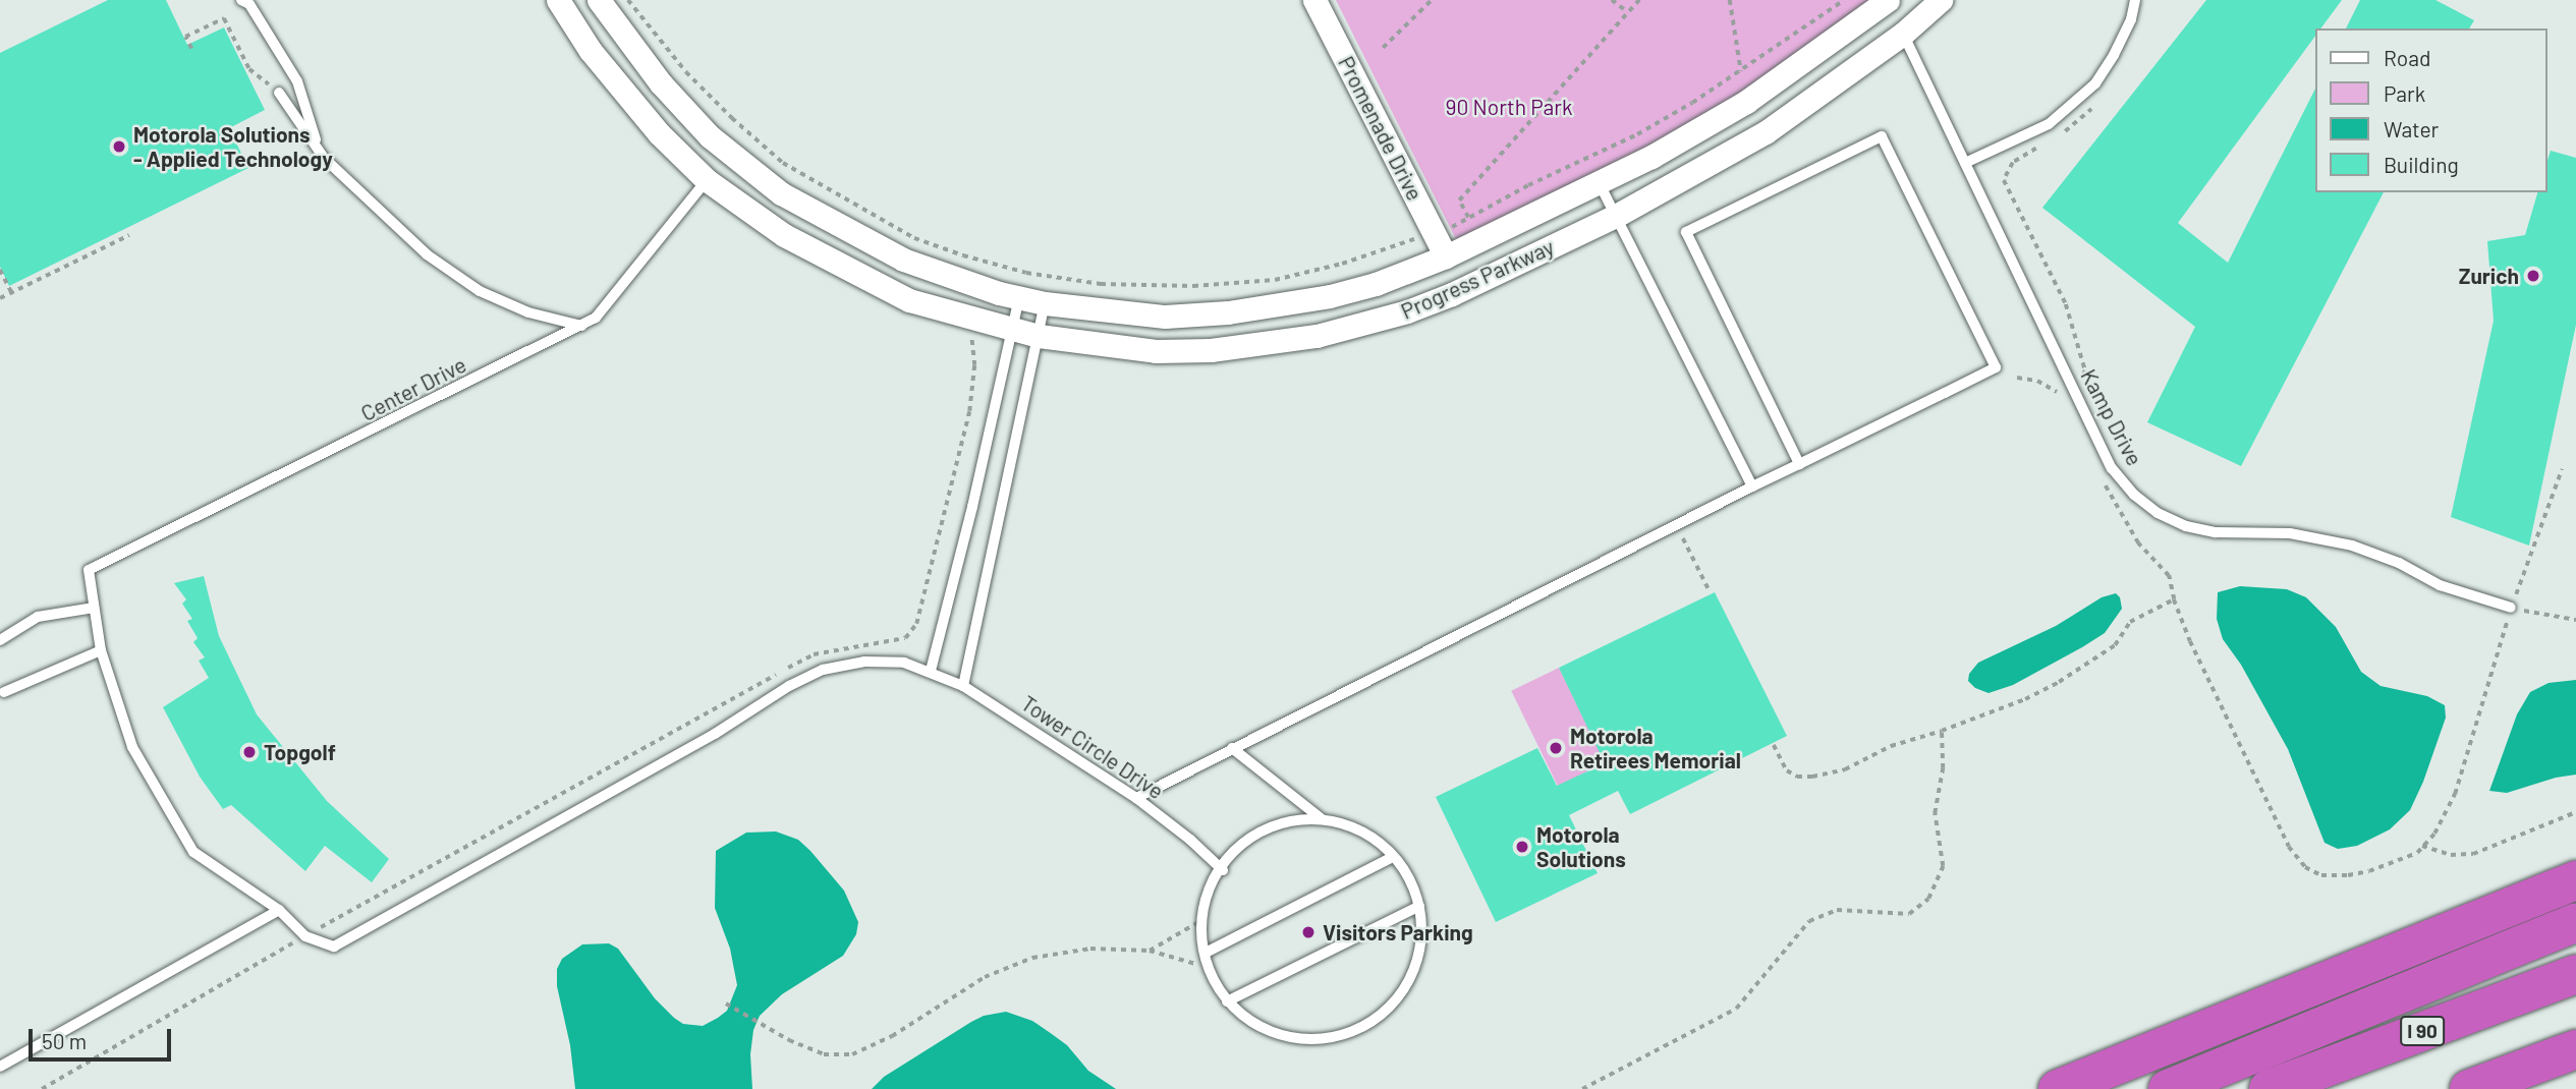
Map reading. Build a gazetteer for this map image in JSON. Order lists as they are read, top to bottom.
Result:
{
  "streets": {
    "highway": ["I 90"],
    "street": ["Promenade Drive", "Progress Parkway"],
    "lane": ["Center Drive", "Kamp Drive", "Tower Circle Drive"]
  },
  "crossings": [
    ["Promenade Drive", "Progress Parkway"],
    ["Progress Parkway", "Center Drive"],
    ["Progress Parkway", "Kamp Drive"],
    ["Center Drive", "Tower Circle Drive"]
  ],
  "parks": ["90 North Park"],
  "places": [
    "Motorola Solutions - Applied Technology",
    "Zurich",
    "Motorola Retirees Memorial",
    "Topgolf",
    "Motorola Solutions",
    "Visitors Parking"
  ],
  "legend": [
    "Road",
    "Park",
    "Water",
    "Building"
  ],
  "scale_bar": "50 m"
}
